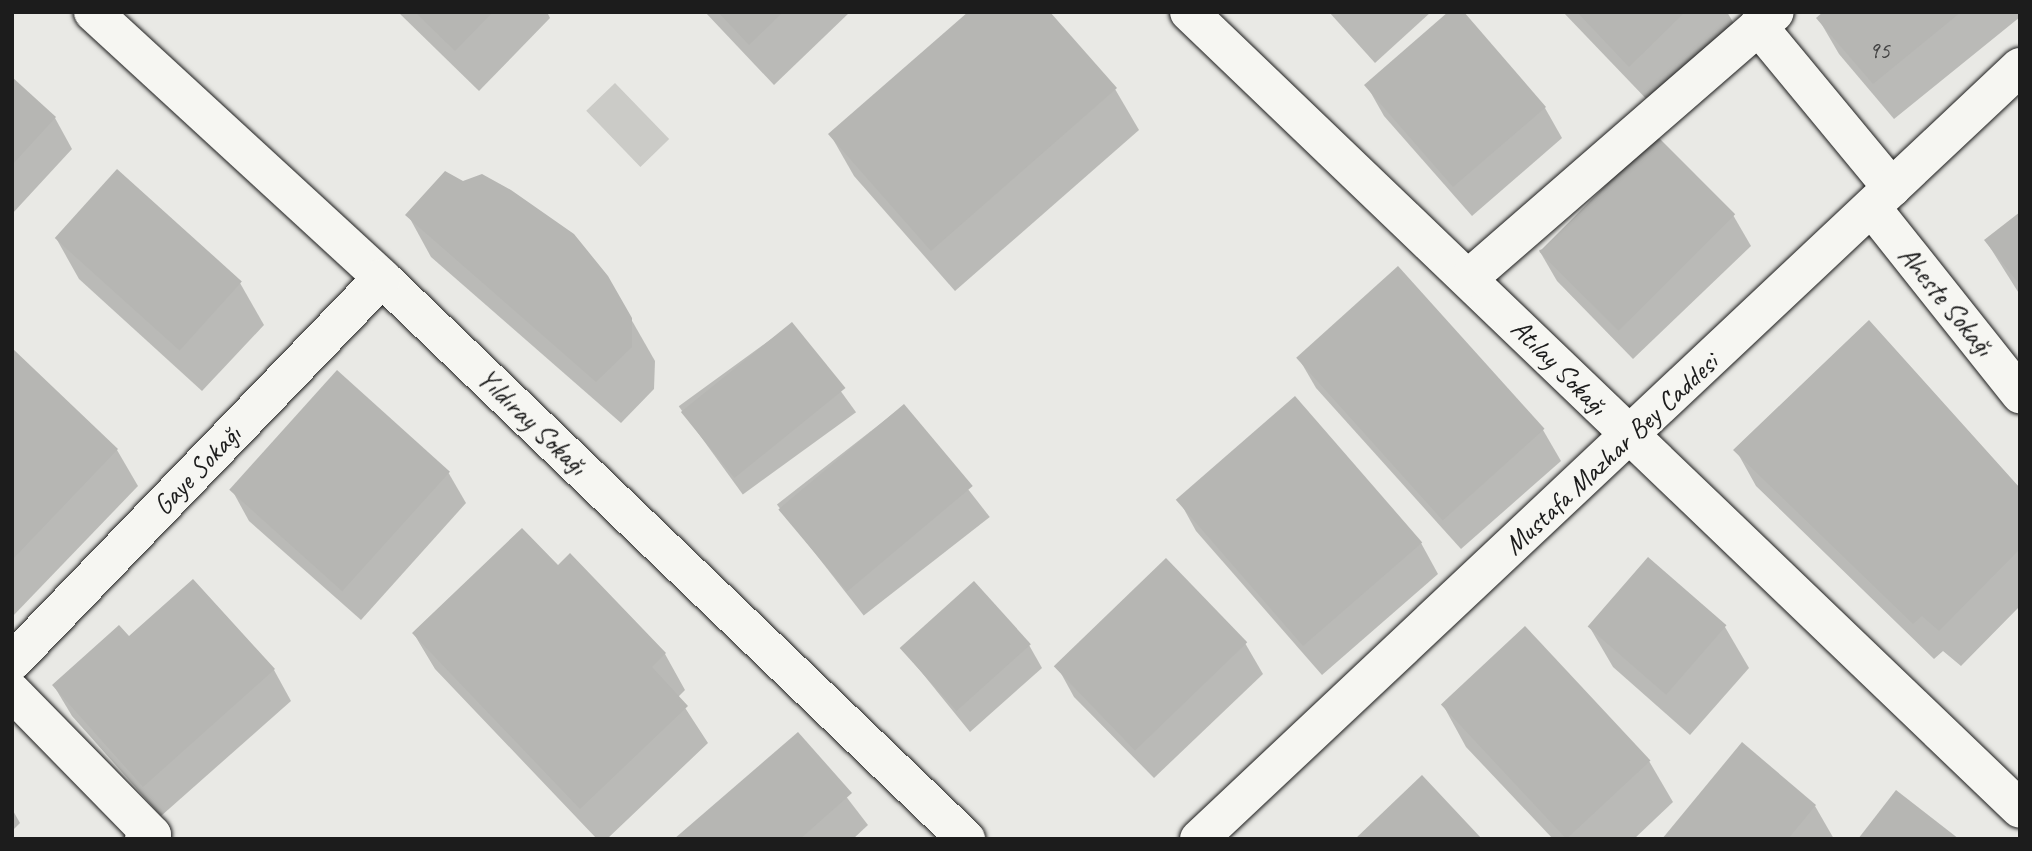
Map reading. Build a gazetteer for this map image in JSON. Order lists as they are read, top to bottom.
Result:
{
  "streets": {
    "street": [
      "Aheste Sokağı",
      "Atılay Sokağı",
      "Yıldıray Sokağı",
      "Mustafa Mazhar Bey Caddesi",
      "Gaye Sokağı"
    ]
  },
  "crossings": [
    ["Aheste Sokağı", "Mustafa Mazhar Bey Caddesi"],
    ["Atılay Sokağı", "Mustafa Mazhar Bey Caddesi"],
    ["Yıldıray Sokağı", "Gaye Sokağı"]
  ],
  "house_numbers": ["95"]
}
